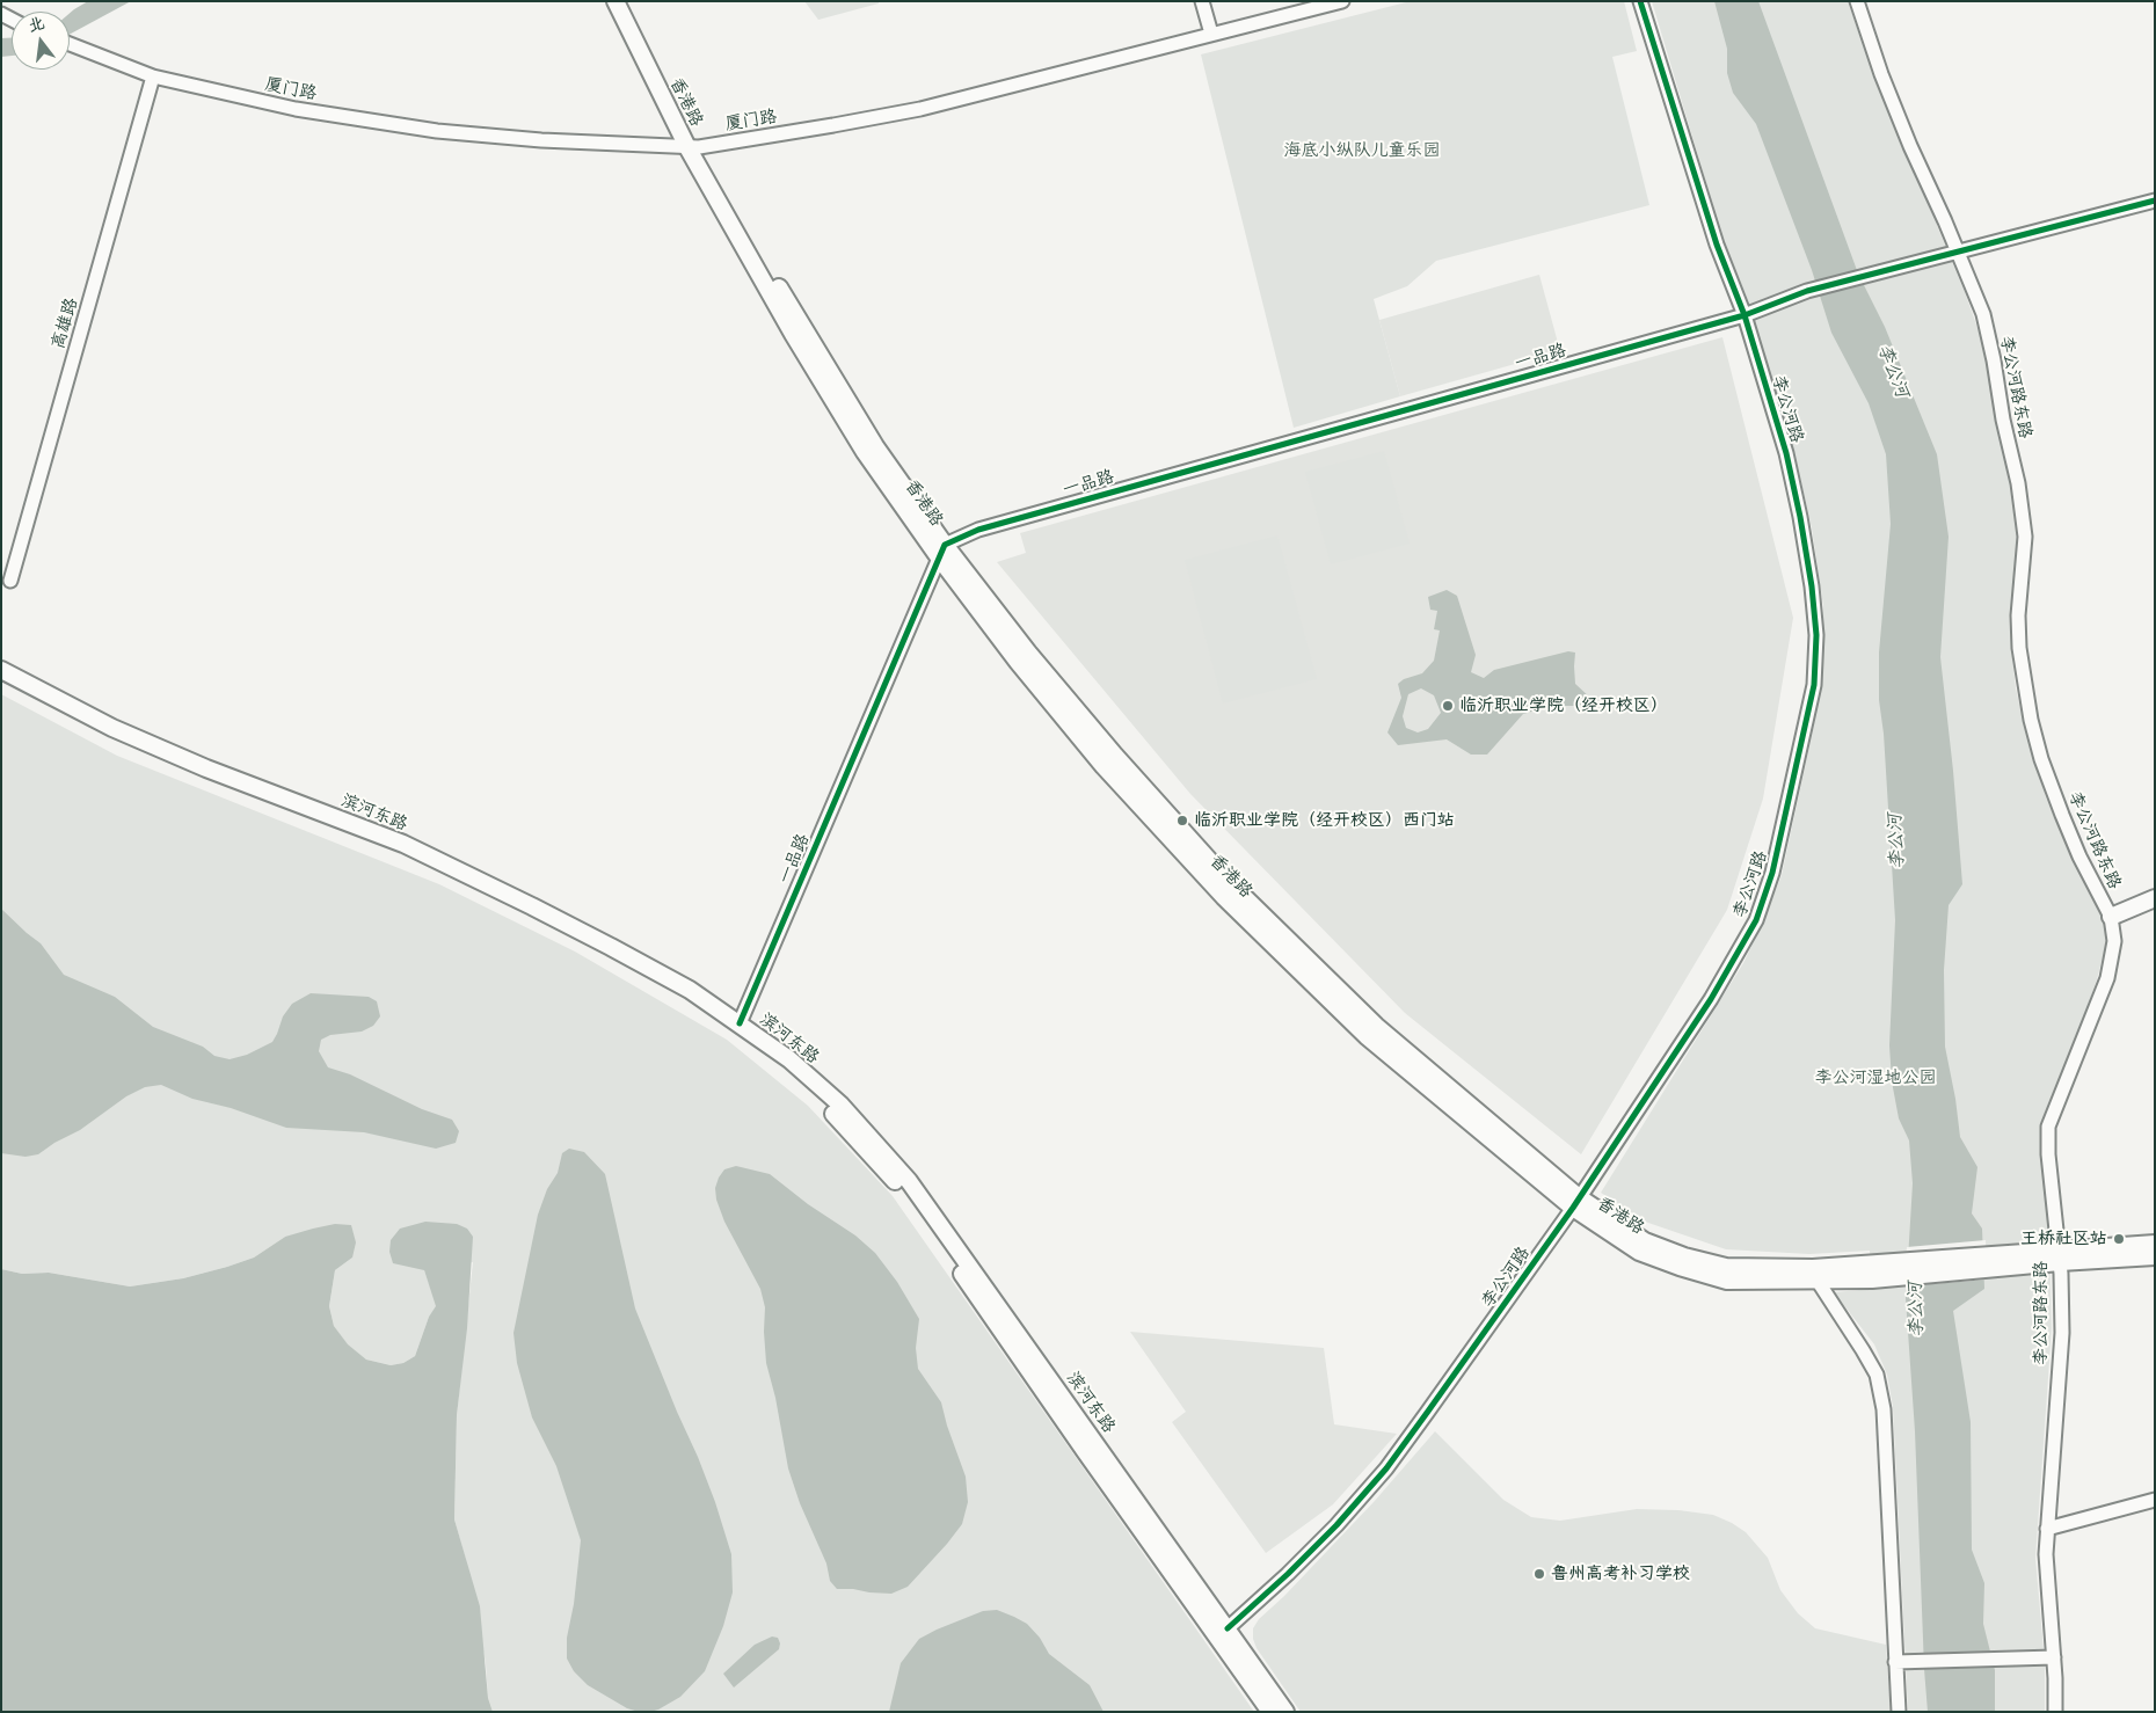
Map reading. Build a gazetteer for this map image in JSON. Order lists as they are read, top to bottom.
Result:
{
  "streets": {
    "main road": ["香港路", "滨河东路"],
    "street": [
      "厦门路",
      "高雄路",
      "一品路",
      "李公河路东路",
      "李公河路"
    ]
  },
  "crossings": [
    ["厦门路", "香港路"],
    ["厦门路", "高雄路"],
    ["香港路", "一品路"],
    ["香港路", "李公河路东路"],
    ["香港路", "李公河路"],
    ["一品路", "李公河路东路"],
    ["一品路", "李公河路"],
    ["一品路", "滨河东路"],
    ["李公河路", "滨河东路"]
  ],
  "water": ["李公河"],
  "parks": ["海底小纵队儿童乐园", "李公河湿地公园"],
  "places": [
    "临沂职业学院（经开校区）",
    "临沂职业学院（经开校区）西门站",
    "王桥社区站",
    "鲁州高考补习学校"
  ],
  "north": "top"
}
